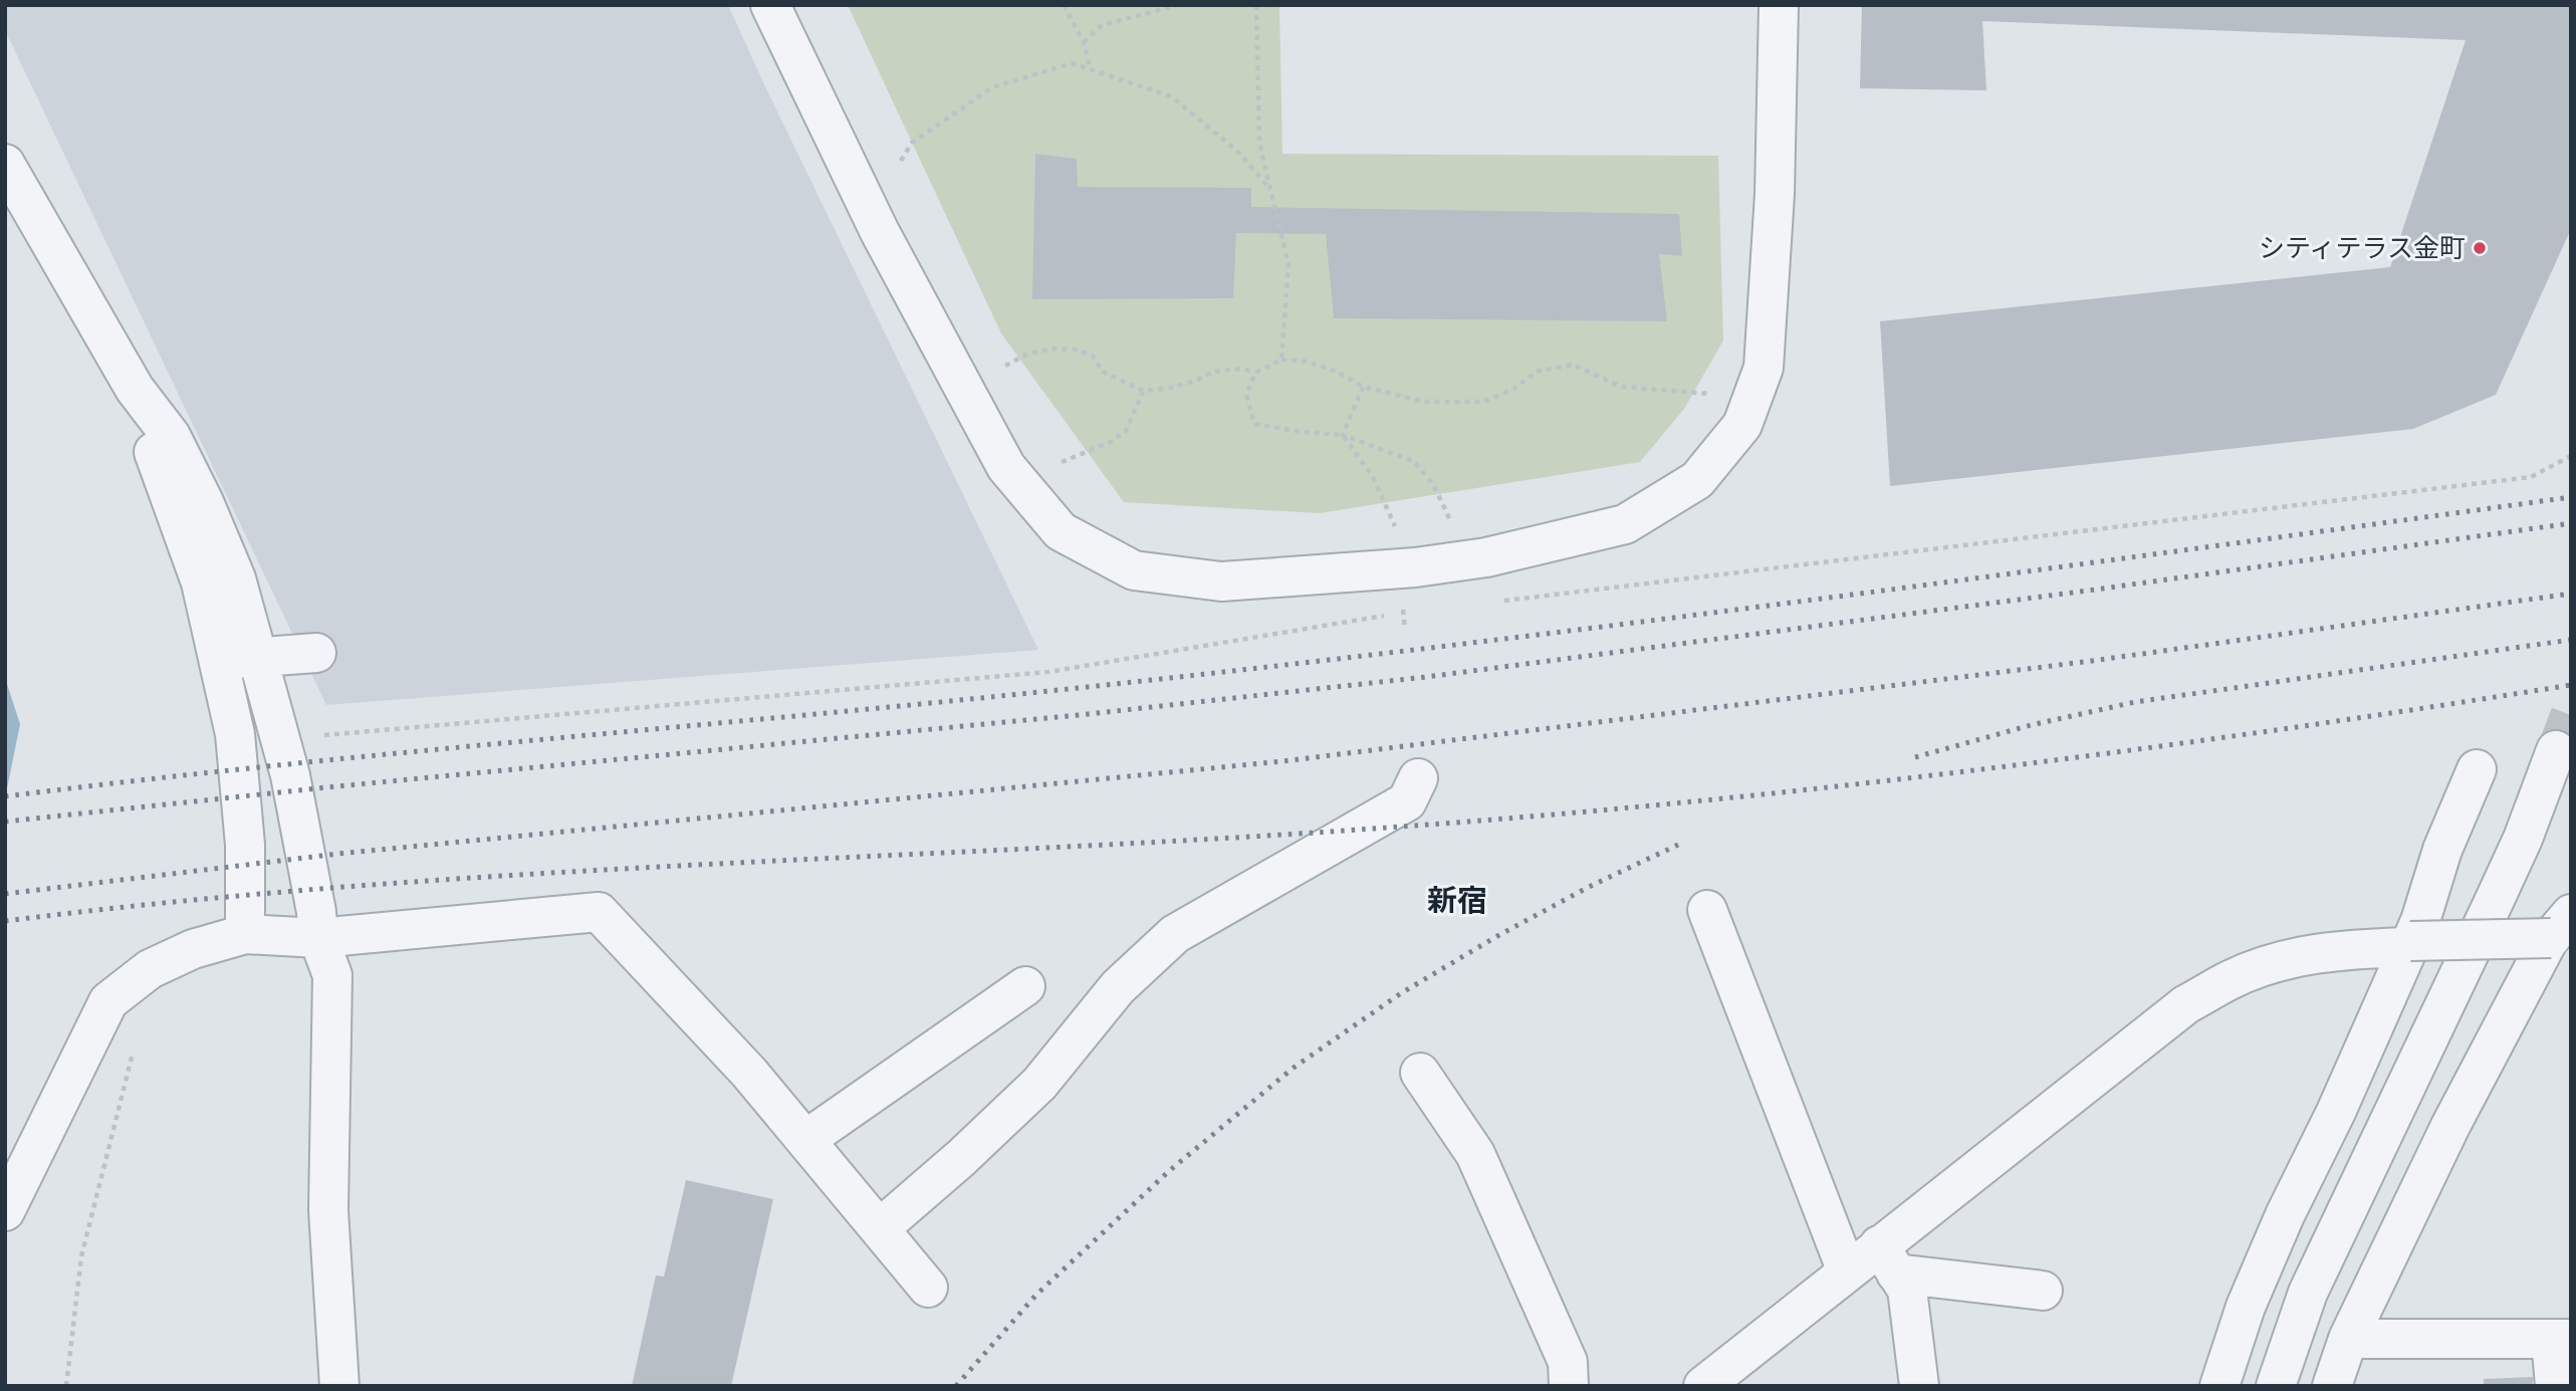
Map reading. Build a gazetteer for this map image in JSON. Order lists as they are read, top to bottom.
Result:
{
  "districts": ["新宿"],
  "places": ["シティテラス金町"]
}
